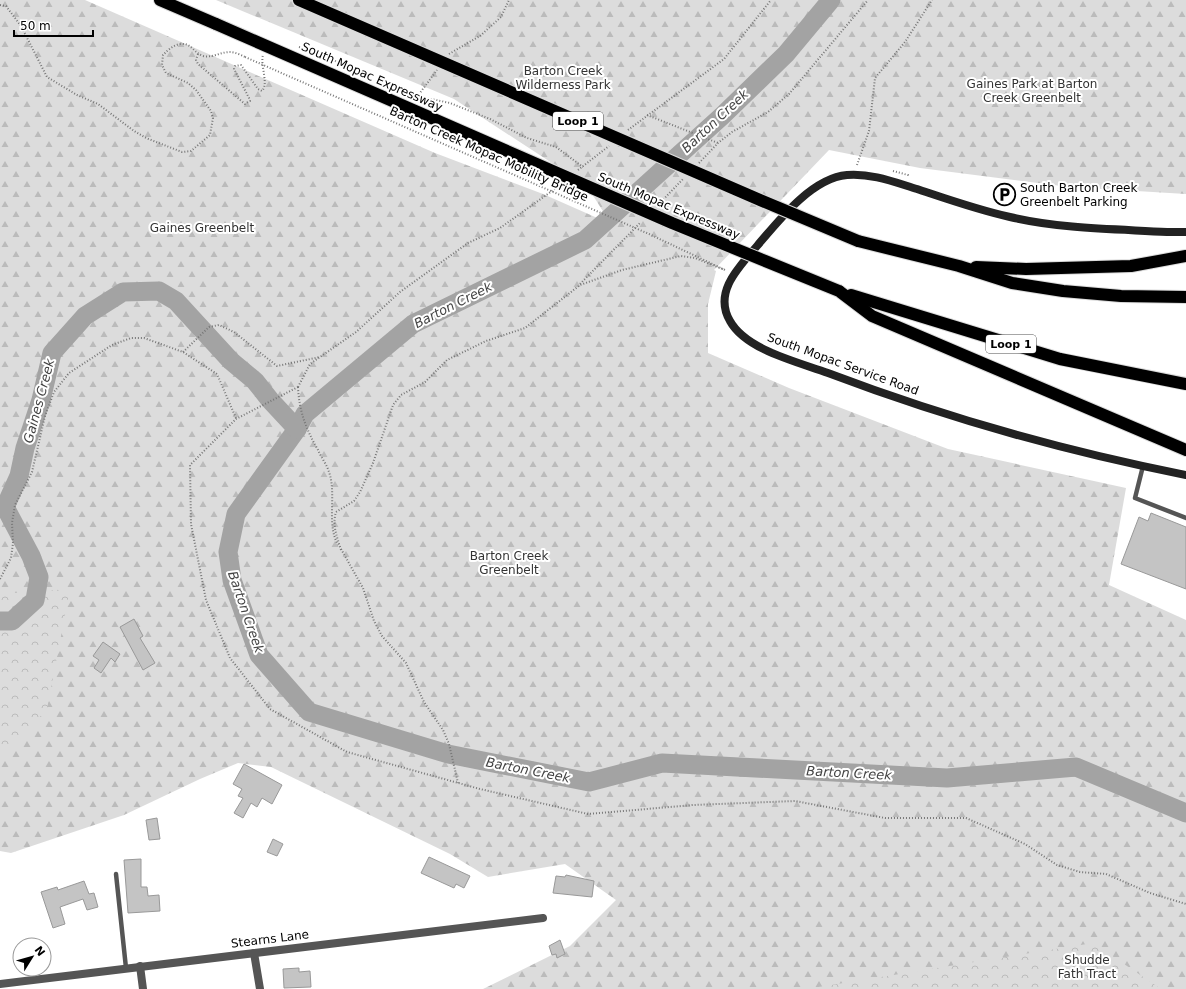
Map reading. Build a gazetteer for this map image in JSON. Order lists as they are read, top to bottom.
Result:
{
  "streets": {
    "highway": ["South Mopac Expressway", "Loop 1"],
    "main road": ["South Mopac Service Road"],
    "street": ["Stearns Lane"],
    "path": ["Barton Creek Mopac Mobility Bridge"]
  },
  "water": ["Barton Creek", "Gaines Creek"],
  "parks": [
    "Barton Creek Wilderness Park",
    "Gaines Park at Barton Creek Greenbelt",
    "Gaines Greenbelt",
    "Barton Creek Greenbelt",
    "Shudde Fath Tract"
  ],
  "places": {
    "parking": ["South Barton Creek Greenbelt Parking"]
  },
  "scale_bar": "50 m",
  "north": "top right"
}
